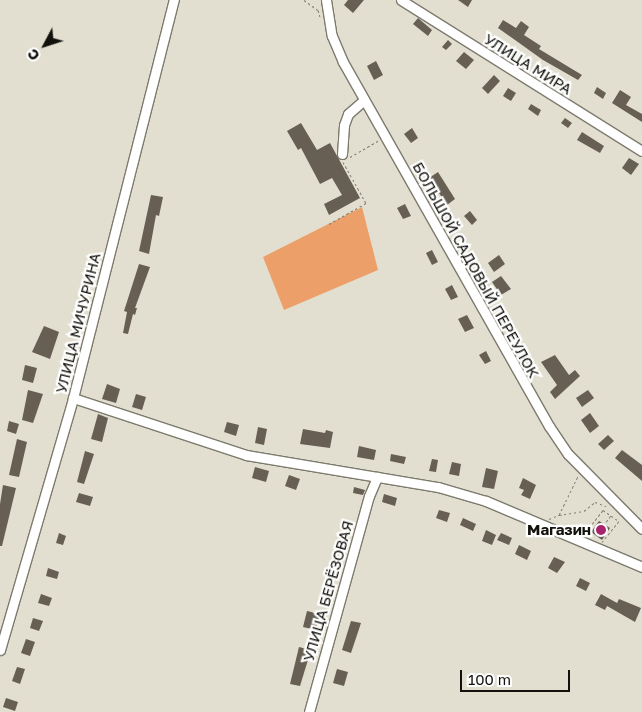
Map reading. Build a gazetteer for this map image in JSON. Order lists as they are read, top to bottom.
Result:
{
  "streets": {
    "street": [
      "УЛИЦА МИРА",
      "БОЛЬШОЙ САДОВЫЙ ПЕРЕУЛОК",
      "УЛИЦА МИЧУРИНА",
      "УЛИЦА БЕРЁЗОВАЯ"
    ]
  },
  "places": ["Магазин"],
  "scale_bar": "100 m",
  "north": "bottom left"
}
